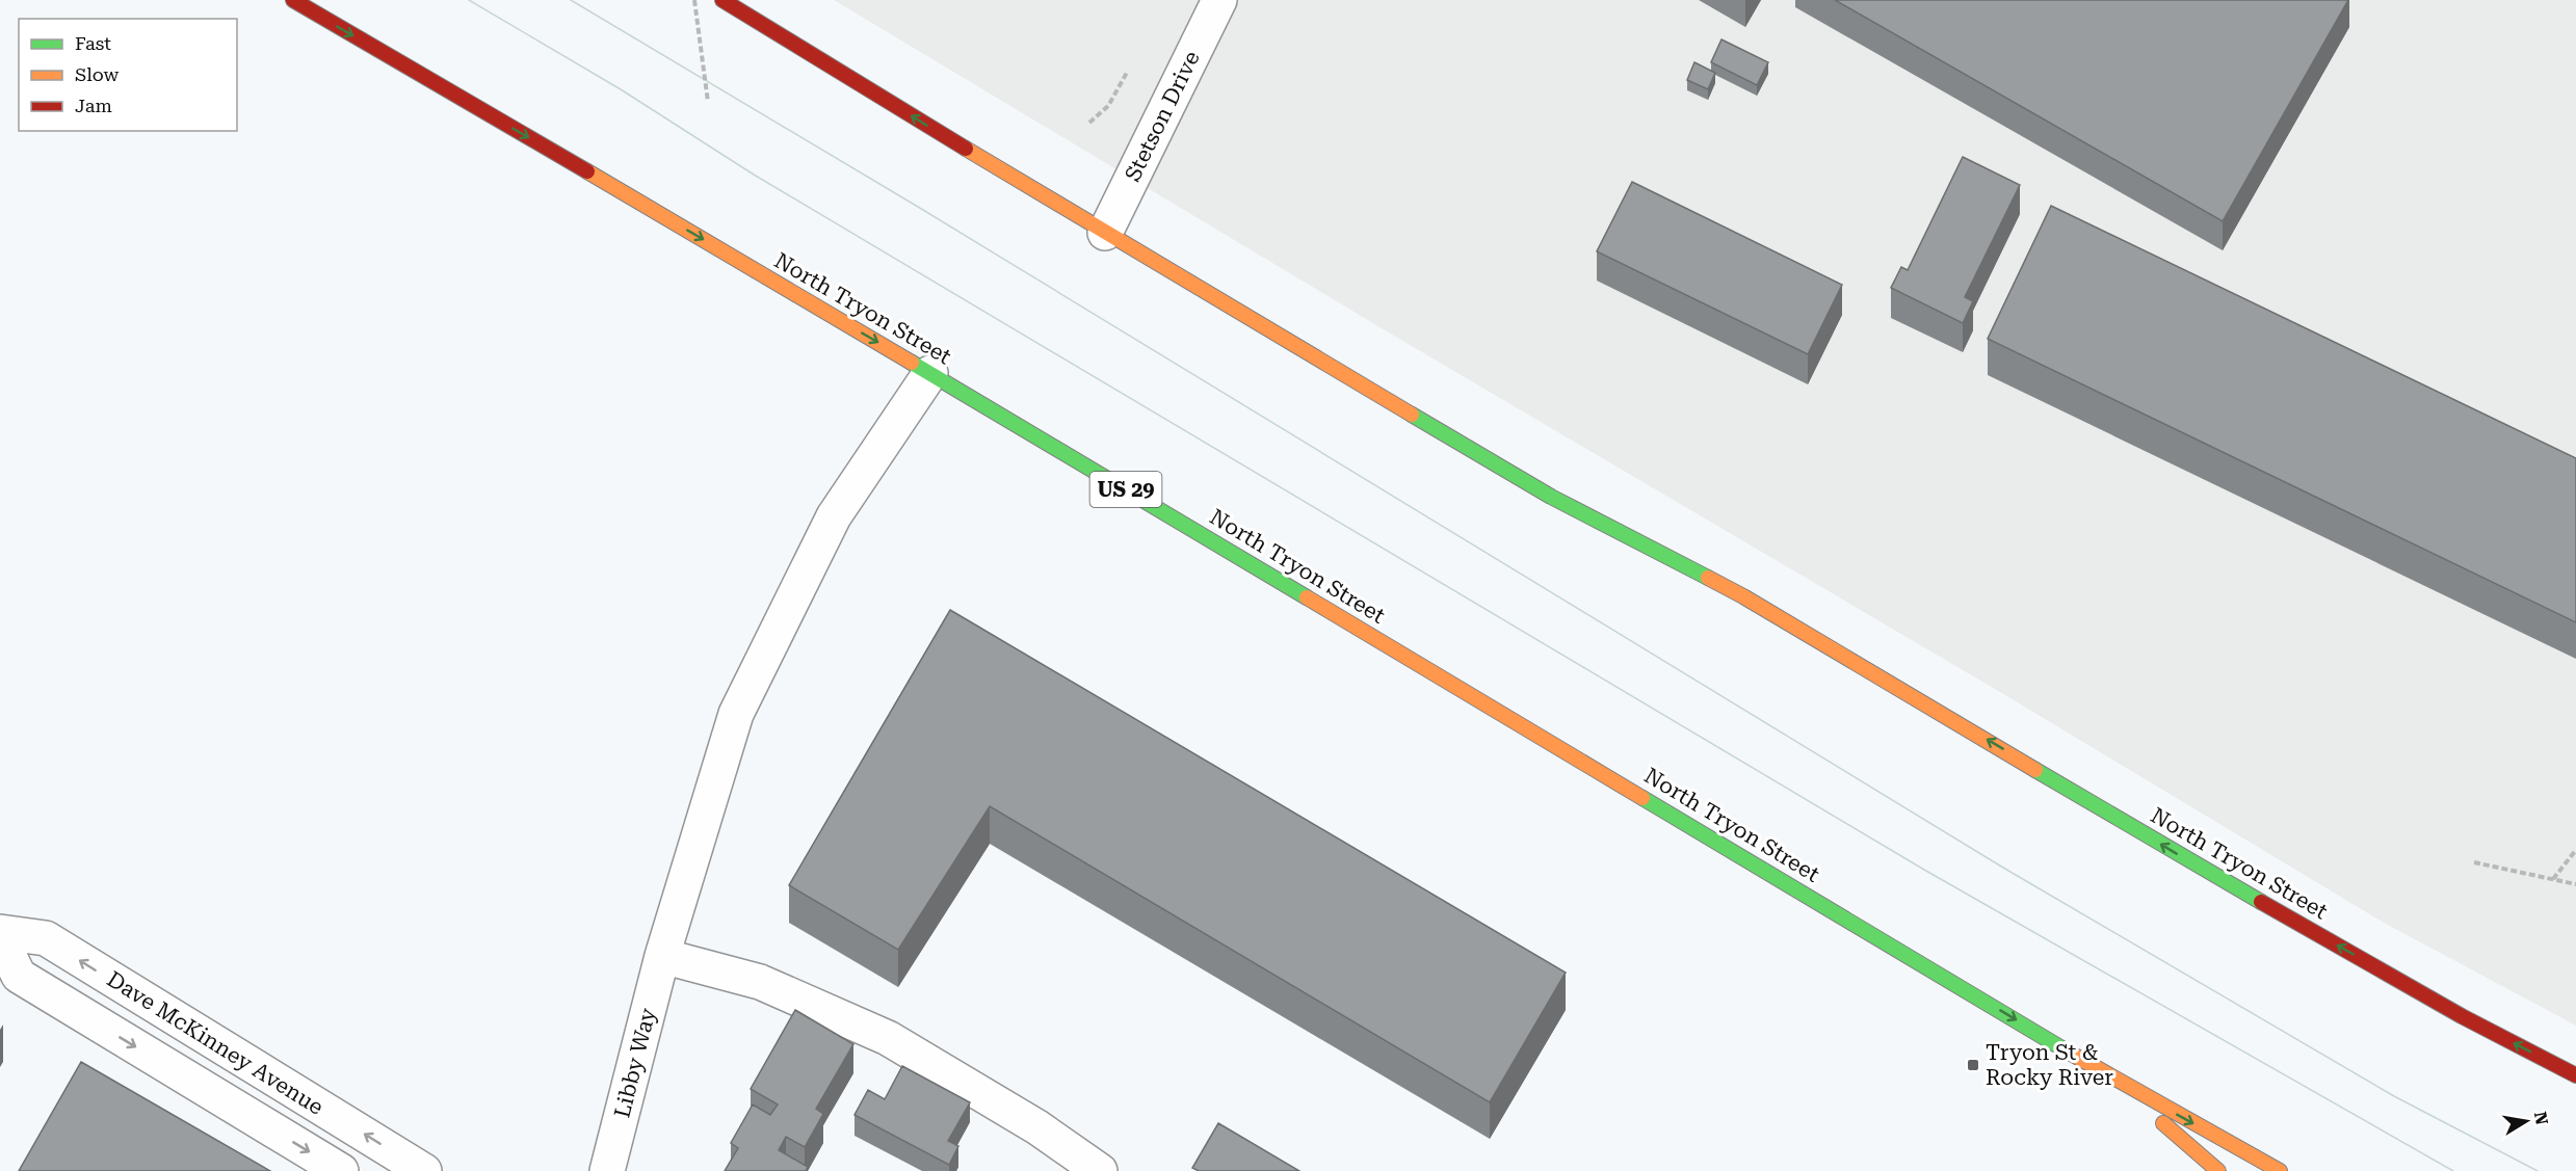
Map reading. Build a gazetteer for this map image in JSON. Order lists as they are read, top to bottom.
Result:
{
  "streets": {
    "main road": ["North Tryon Street", "US 29"],
    "street": ["Stetson Drive", "Dave McKinney Avenue", "Libby Way"]
  },
  "crossings": [
    ["Stetson Drive", "North Tryon Street"],
    ["North Tryon Street", "Libby Way"]
  ],
  "places": {
    "transit": ["Tryon St & Rocky River"]
  },
  "legend": ["Fast", "Slow", "Jam"],
  "north": "right"
}
